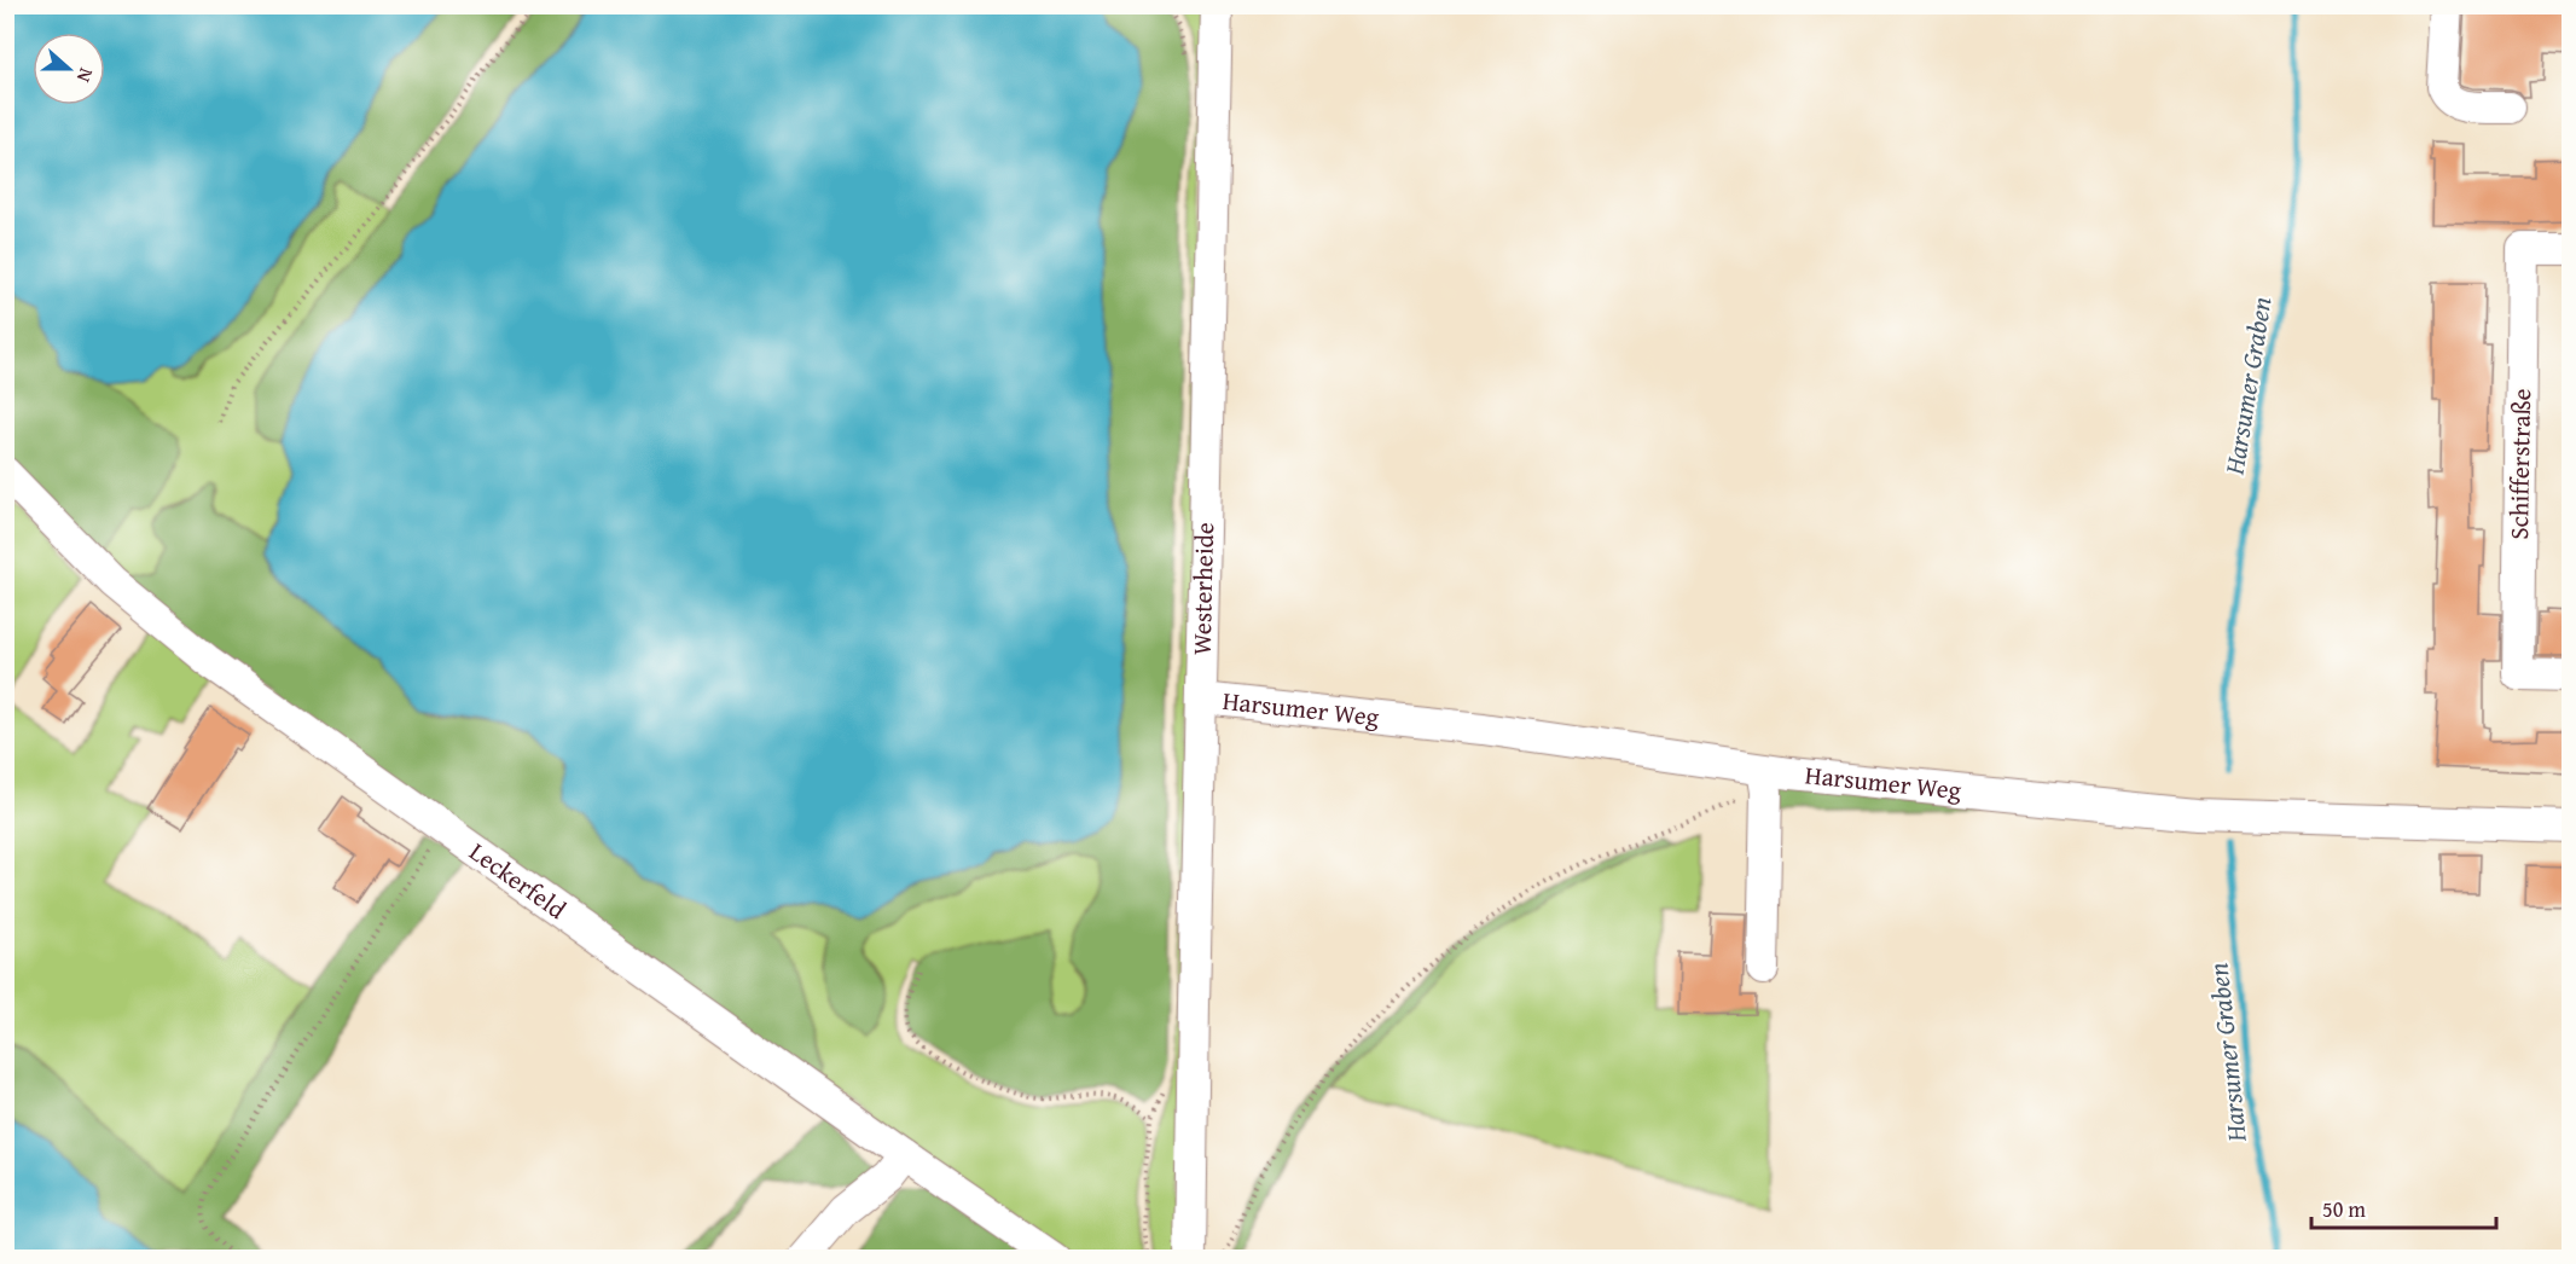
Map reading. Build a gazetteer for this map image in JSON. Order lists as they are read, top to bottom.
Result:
{
  "streets": {
    "street": [
      "Schifferstraße",
      "Westerheide",
      "Harsumer Weg",
      "Leckerfeld"
    ]
  },
  "crossings": [
    ["Westerheide", "Harsumer Weg"]
  ],
  "water": ["Harsumer Graben"],
  "scale_bar": "50 m",
  "north": "right"
}
